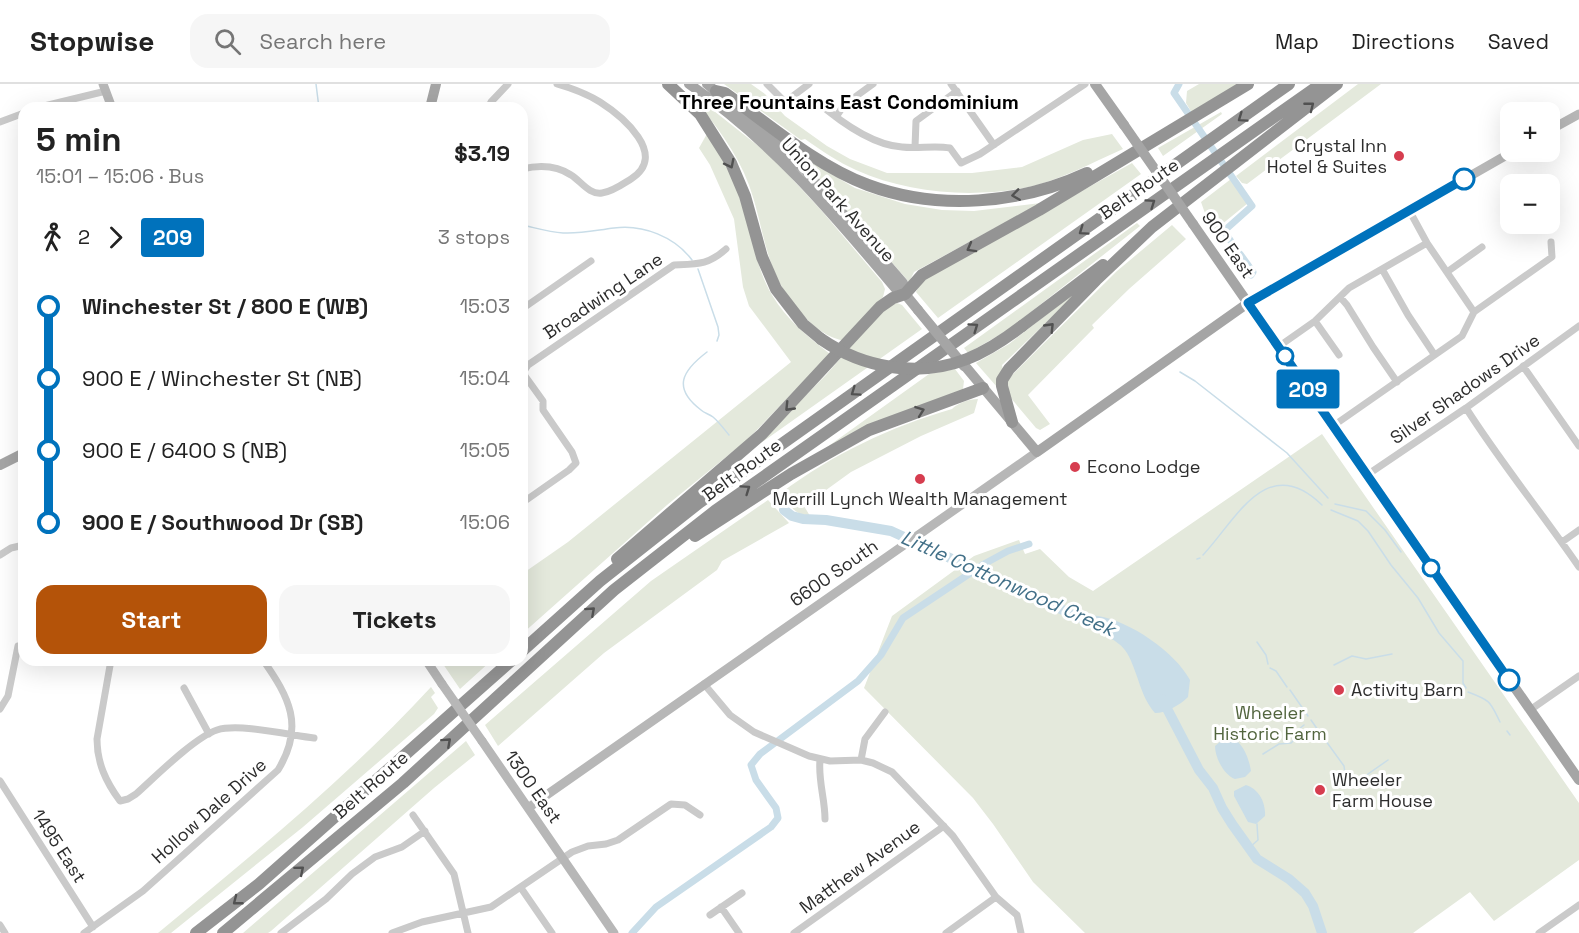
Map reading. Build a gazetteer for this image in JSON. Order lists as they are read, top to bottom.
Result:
{
  "streets": {
    "highway": ["Belt Route"],
    "main road": [
      "Union Park Avenue",
      "900 East",
      "6600 South",
      "1300 East"
    ],
    "street": [
      "Broadwing Lane",
      "Silver Shadows Drive",
      "Hollow Dale Drive",
      "1495 East",
      "Matthew Avenue"
    ]
  },
  "crossings": [
    ["Union Park Avenue", "6600 South"],
    ["900 East", "Silver Shadows Drive"],
    ["900 East", "6600 South"],
    ["6600 South", "1300 East"],
    ["Hollow Dale Drive", "1495 East"]
  ],
  "districts": ["Three Fountains East Condominium"],
  "water": ["Little Cottonwood Creek"],
  "parks": ["Wheeler Historic Farm"],
  "places": [
    "Crystal Inn Hotel & Suites",
    "Econo Lodge",
    "Merrill Lynch Wealth Management",
    "Activity Barn",
    "Wheeler Farm House"
  ],
  "lines": ["bus line 209"],
  "page": {
    "header": "Stopwise",
    "search": "Search here",
    "nav": ["Map", "Directions", "Saved"],
    "on_map": "209",
    "map_buttons": ["+", "−"],
    "heading": ["5 min", "15:01 – 15:06 · Bus", "$3.19"],
    "legs": ["2", "209", "3 stops"],
    "list": [
      {
        "name": "Winchester St / 800 E (WB)",
        "value": "15:03"
      },
      {
        "name": "900 E / Winchester St (NB)",
        "value": "15:04"
      },
      {
        "name": "900 E / 6400 S (NB)",
        "value": "15:05"
      },
      {
        "name": "900 E / Southwood Dr (SB)",
        "value": "15:06"
      }
    ],
    "buttons": ["Start", "Tickets"]
  }
}
